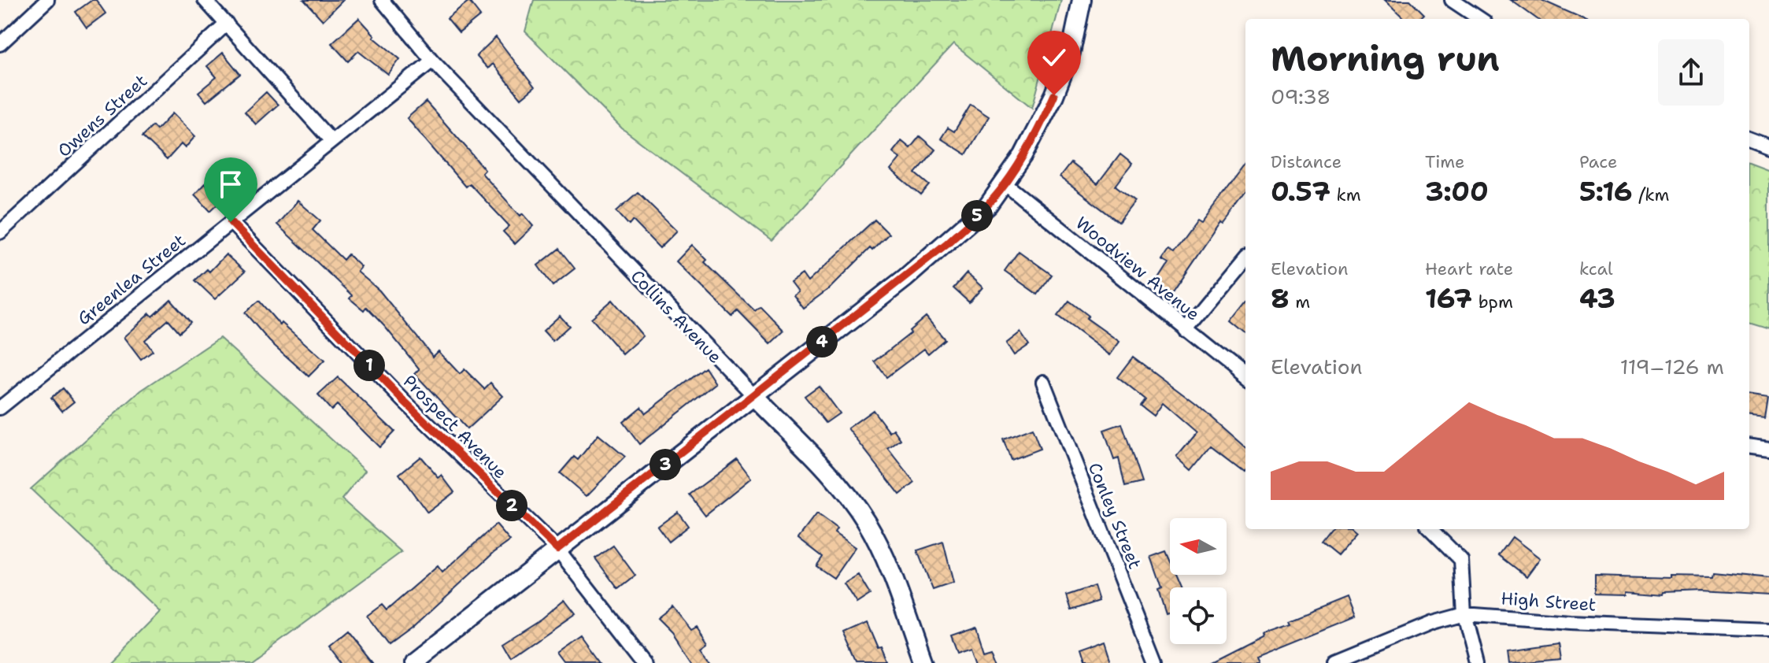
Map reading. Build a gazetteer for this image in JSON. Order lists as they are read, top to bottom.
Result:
{
  "streets": {
    "street": [
      "Owens Street",
      "Woodview Avenue",
      "Greenlea Street",
      "Collins Avenue",
      "Prospect Avenue",
      "Conley Street",
      "High Street"
    ]
  },
  "crossings": [
    ["Greenlea Street", "Collins Avenue"],
    ["Greenlea Street", "Prospect Avenue"]
  ],
  "north": "left",
  "page": {
    "heading": ["Morning run", "09:38"],
    "stats": [
      ["Distance", "0.57 km"],
      ["Time", "3:00"],
      ["Pace", "5:16 /km"],
      ["Elevation", "8 m"],
      ["Heart rate", "167 bpm"],
      ["kcal", "43"]
    ],
    "pins": [
      "5",
      "4",
      "1",
      "3",
      "2"
    ],
    "chart": ["Elevation", "119–126 m"]
  }
}
